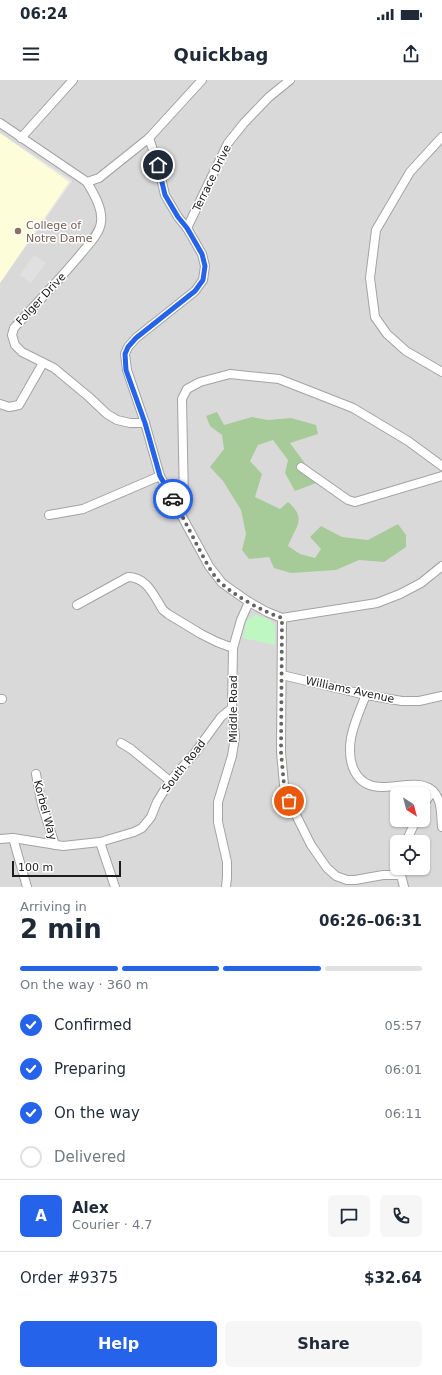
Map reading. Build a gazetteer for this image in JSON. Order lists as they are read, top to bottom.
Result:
{
  "streets": {
    "street": [
      "Terrace Drive",
      "Folger Drive",
      "Williams Avenue",
      "Middle Road",
      "South Road",
      "Korbel Way"
    ]
  },
  "crossings": [
    ["Middle Road", "South Road"],
    ["South Road", "Korbel Way"]
  ],
  "places": ["College of Notre Dame"],
  "scale_bar": "100 m",
  "north": "bottom right",
  "page": {
    "status": "06:24",
    "header": "Quickbag",
    "scale": "100 m",
    "heading": ["2 min", "Arriving in", "06:26–06:31"],
    "panel": [
      "Alex",
      "Courier · 4.7",
      "Order #9375",
      "$32.64"
    ],
    "bar": "On the way · 360 m",
    "list": [
      ["Confirmed", "05:57"],
      ["Preparing", "06:01"],
      ["On the way", "06:11"],
      "Delivered"
    ],
    "round": "A",
    "buttons": ["Help", "Share"]
  }
}
